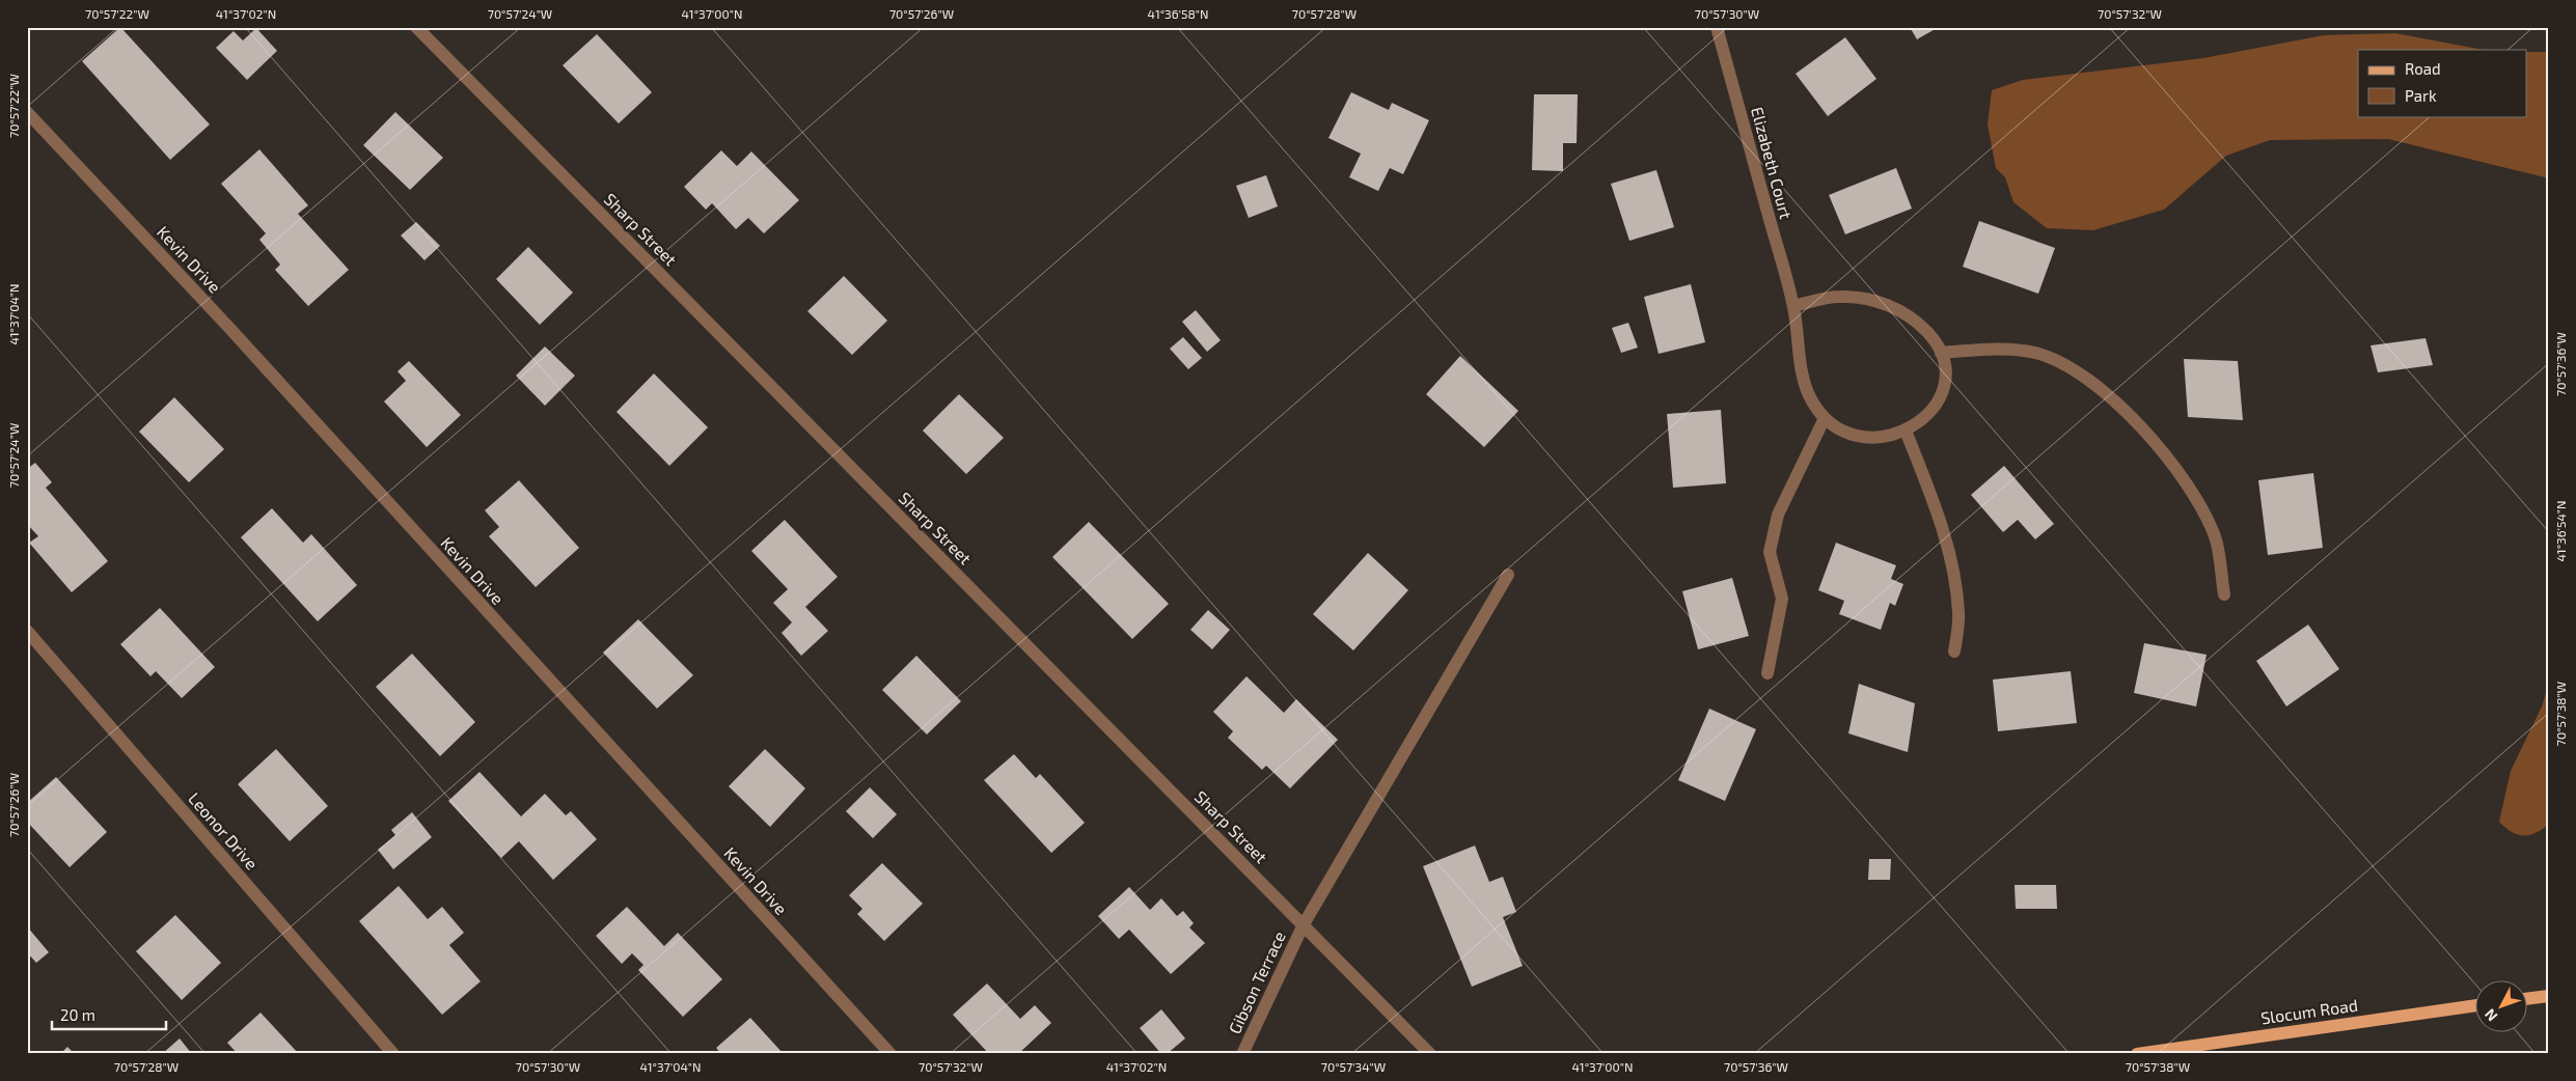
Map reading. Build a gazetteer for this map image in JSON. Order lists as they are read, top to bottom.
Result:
{
  "streets": {
    "main road": ["Slocum Road"],
    "street": [
      "Elizabeth Court",
      "Sharp Street",
      "Kevin Drive",
      "Leonor Drive",
      "Gibson Terrace"
    ]
  },
  "crossings": [
    ["Sharp Street", "Gibson Terrace"]
  ],
  "legend": ["Road", "Park"],
  "scale_bar": "20 m",
  "north": "bottom left",
  "coordinates": [
    "70°57'22\"W",
    "41°37'02\"N",
    "70°57'24\"W",
    "41°37'00\"N",
    "70°57'26\"W",
    "41°36'58\"N",
    "70°57'28\"W",
    "70°57'30\"W",
    "70°57'32\"W",
    "41°37'04\"N",
    "70°57'36\"W",
    "41°36'54\"N",
    "70°57'38\"W",
    "70°57'34\"W"
  ]
}
